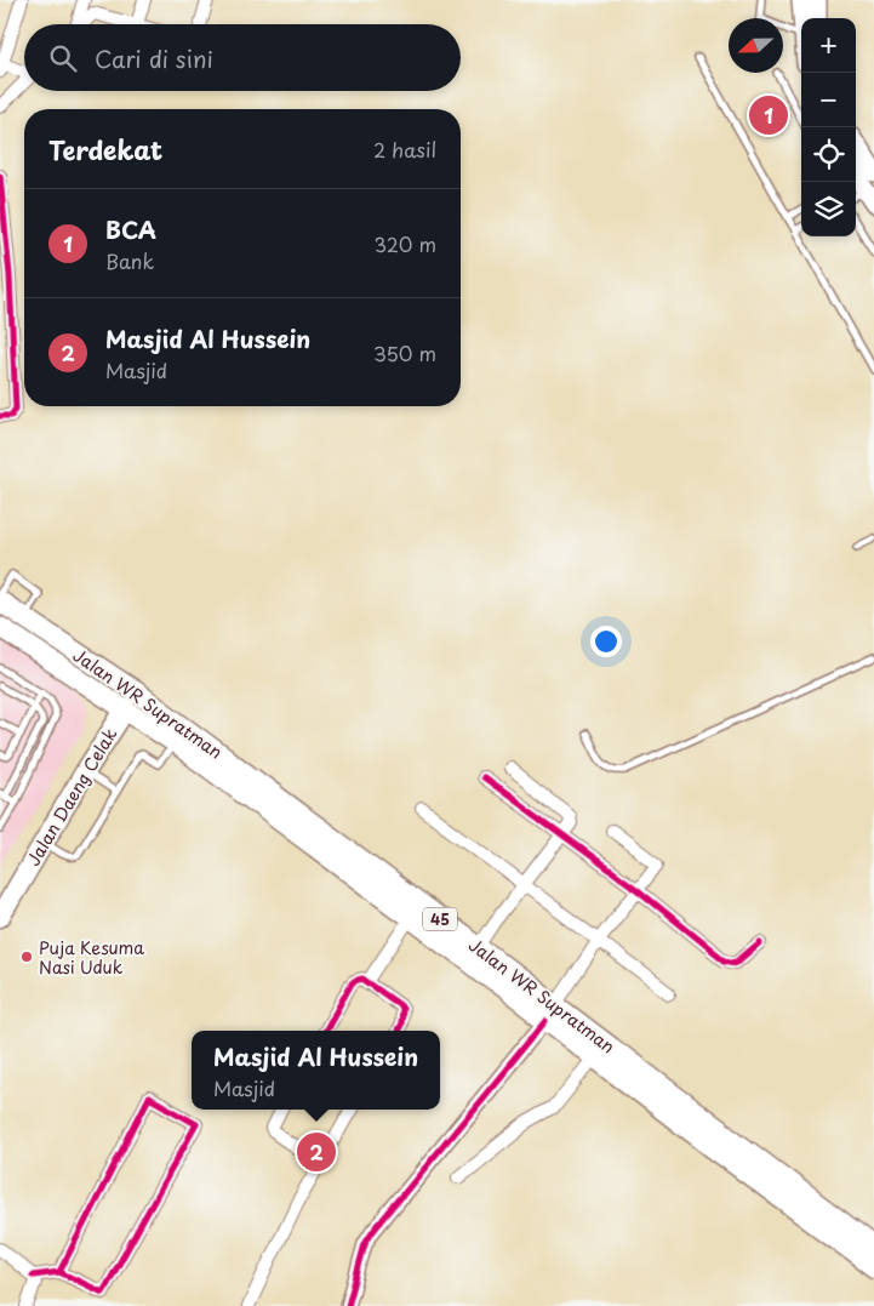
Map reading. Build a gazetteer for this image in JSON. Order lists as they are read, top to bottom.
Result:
{
  "streets": {
    "highway": ["Jalan WR Supratman", "Jalan Daeng Celak", "45"]
  },
  "crossings": [
    ["Jalan WR Supratman", "Jalan Daeng Celak"]
  ],
  "places": ["Puja Kesuma Nasi Uduk"],
  "north": "left",
  "page": {
    "map_buttons": ["+", "−"],
    "search": "Cari di sini",
    "pins": ["1", "2"],
    "heading": ["Terdekat", "2 hasil"],
    "list": [
      {
        "mark": "1",
        "name": "BCA",
        "note": "Bank",
        "value": "320 m"
      },
      {
        "mark": "2",
        "name": "Masjid Al Hussein",
        "note": "Masjid",
        "value": "350 m"
      }
    ],
    "popup": ["Masjid Al Hussein", "Masjid"]
  }
}
